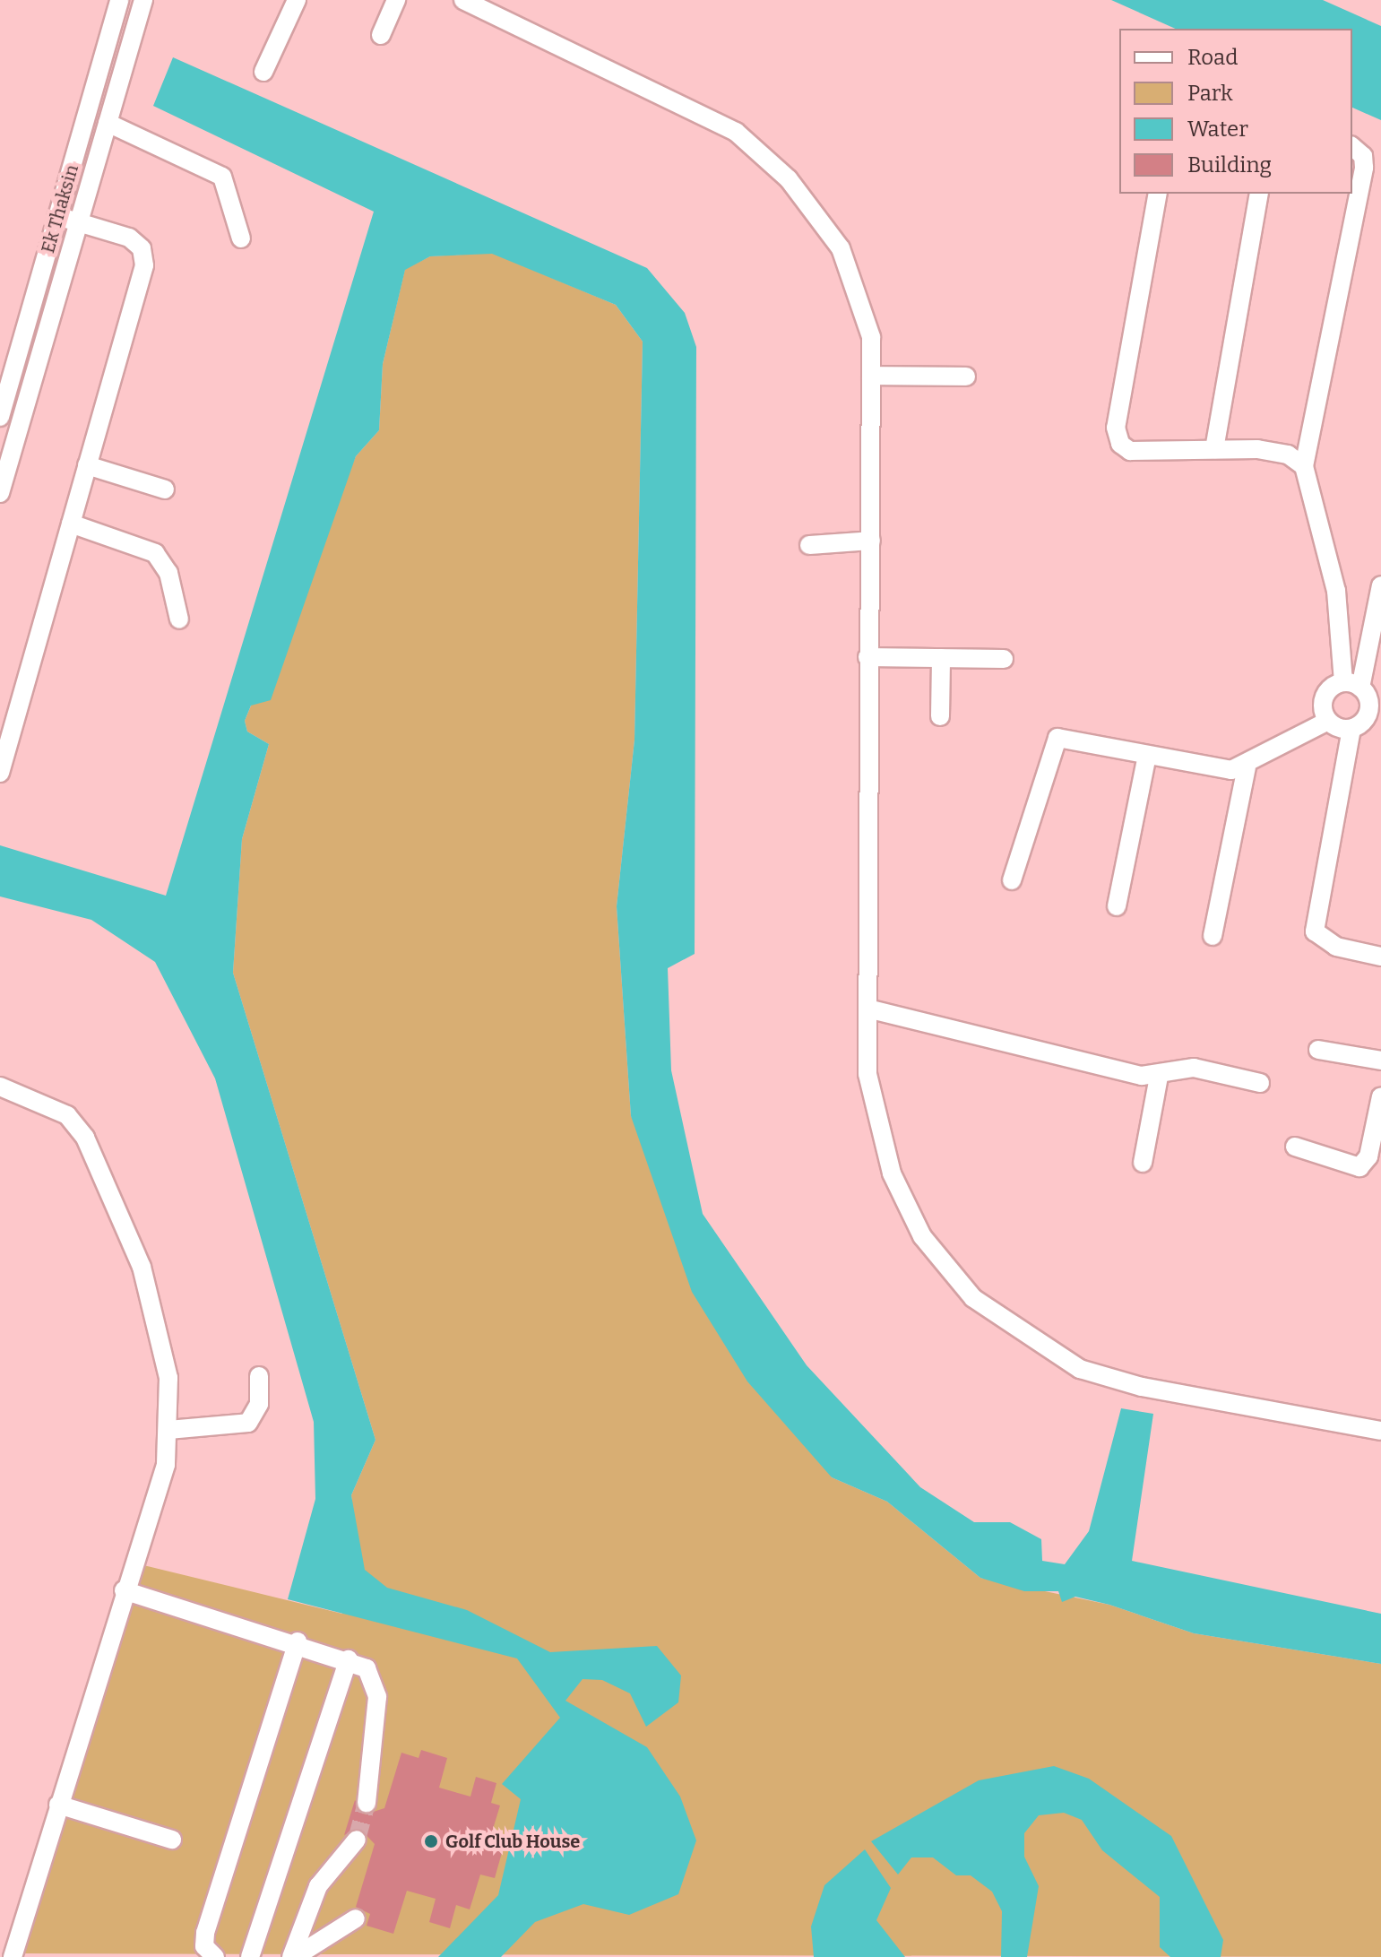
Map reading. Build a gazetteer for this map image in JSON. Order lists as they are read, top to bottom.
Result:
{
  "streets": {
    "street": ["Ek Thaksin"]
  },
  "places": ["Golf Club House"],
  "legend": [
    "Road",
    "Park",
    "Water",
    "Building"
  ]
}
